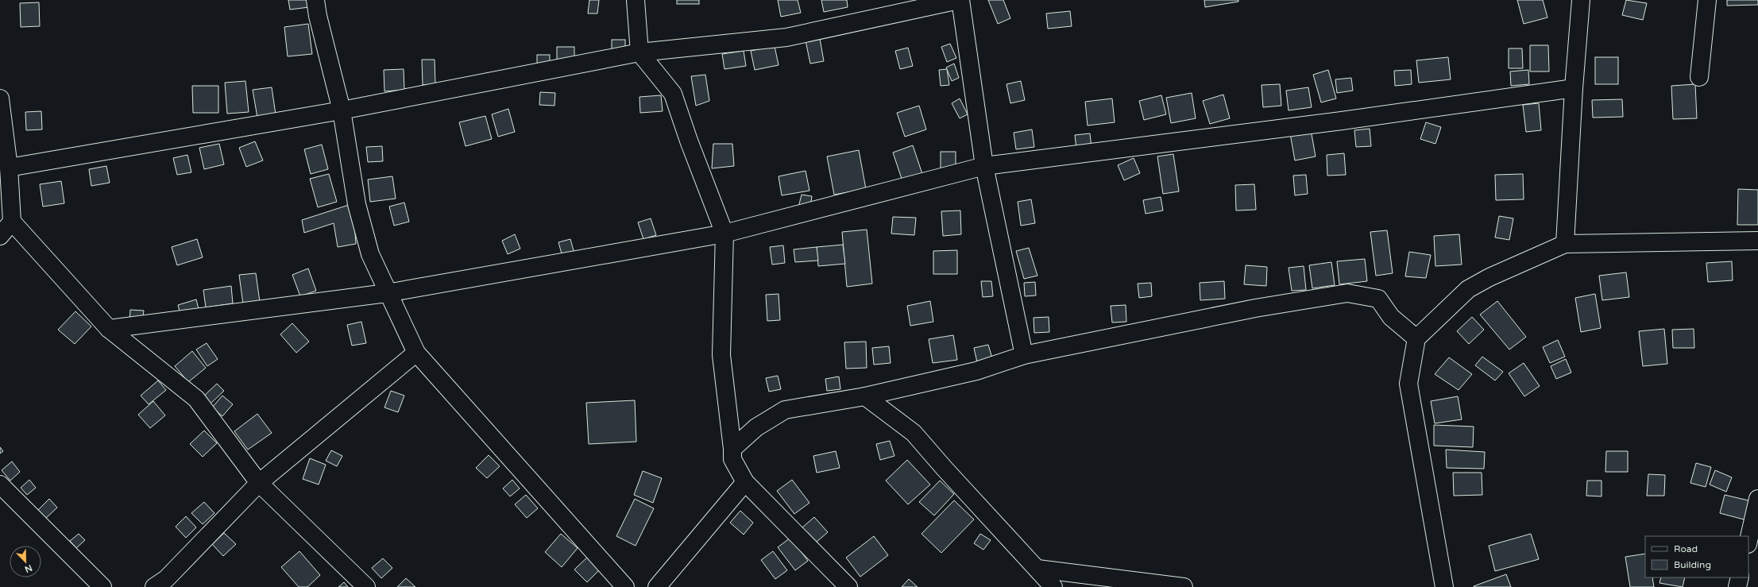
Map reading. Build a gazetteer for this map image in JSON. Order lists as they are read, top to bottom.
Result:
{
  "legend": ["Road", "Building"],
  "north": "bottom right"
}
